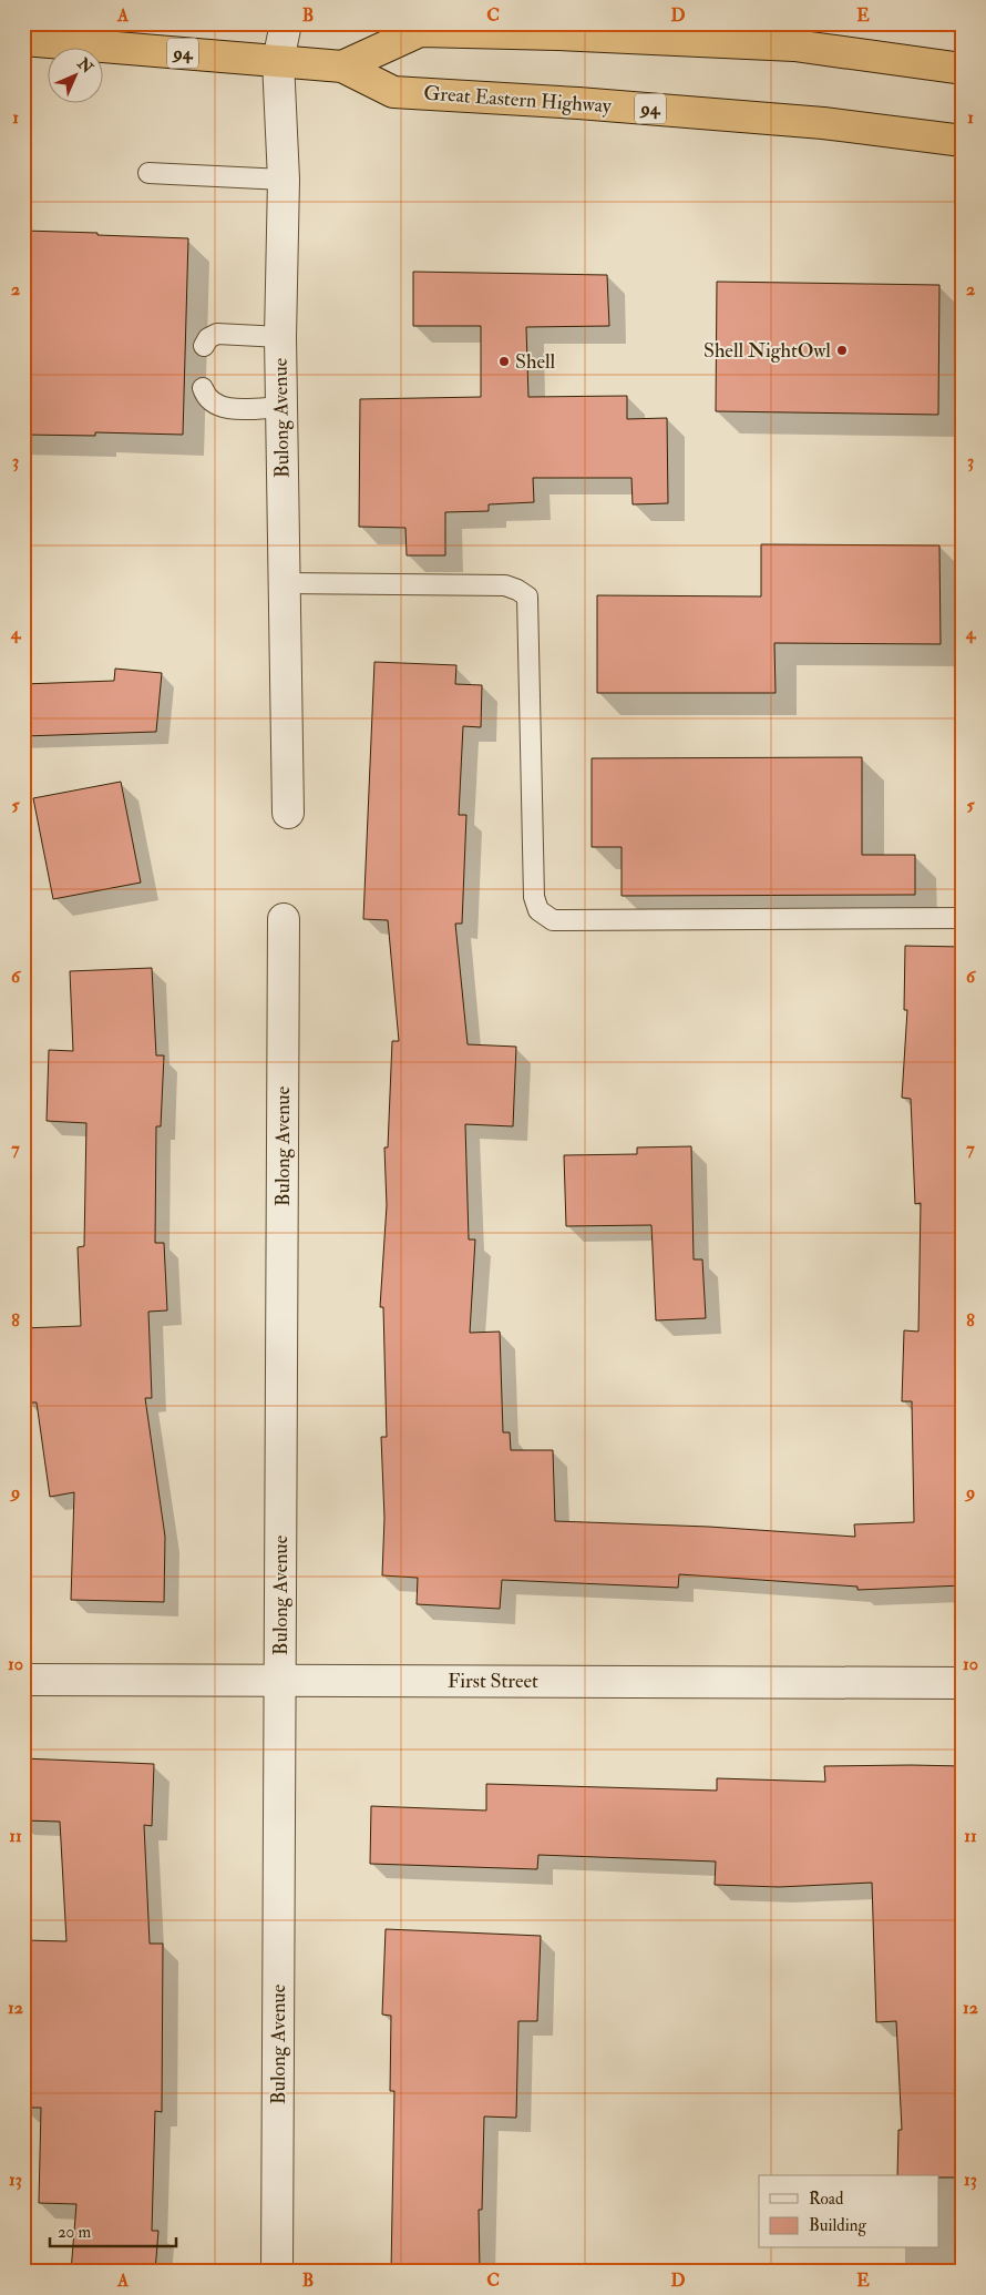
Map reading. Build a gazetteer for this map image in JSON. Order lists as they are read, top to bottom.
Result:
{
  "streets": {
    "highway": ["94", "Great Eastern Highway"],
    "street": ["Bulong Avenue", "First Street"]
  },
  "crossings": [
    ["Great Eastern Highway", "Bulong Avenue"],
    ["Bulong Avenue", "First Street"]
  ],
  "places": ["Shell NightOwl", "Shell"],
  "legend": ["Road", "Building"],
  "scale_bar": "20 m",
  "north": "top right",
  "grid": {
    "columns": [
      "A",
      "B",
      "C",
      "D",
      "E"
    ],
    "rows": [
      "1",
      "2",
      "3",
      "4",
      "5",
      "6",
      "7",
      "8",
      "9",
      "10",
      "11",
      "12",
      "13"
    ]
  }
}
